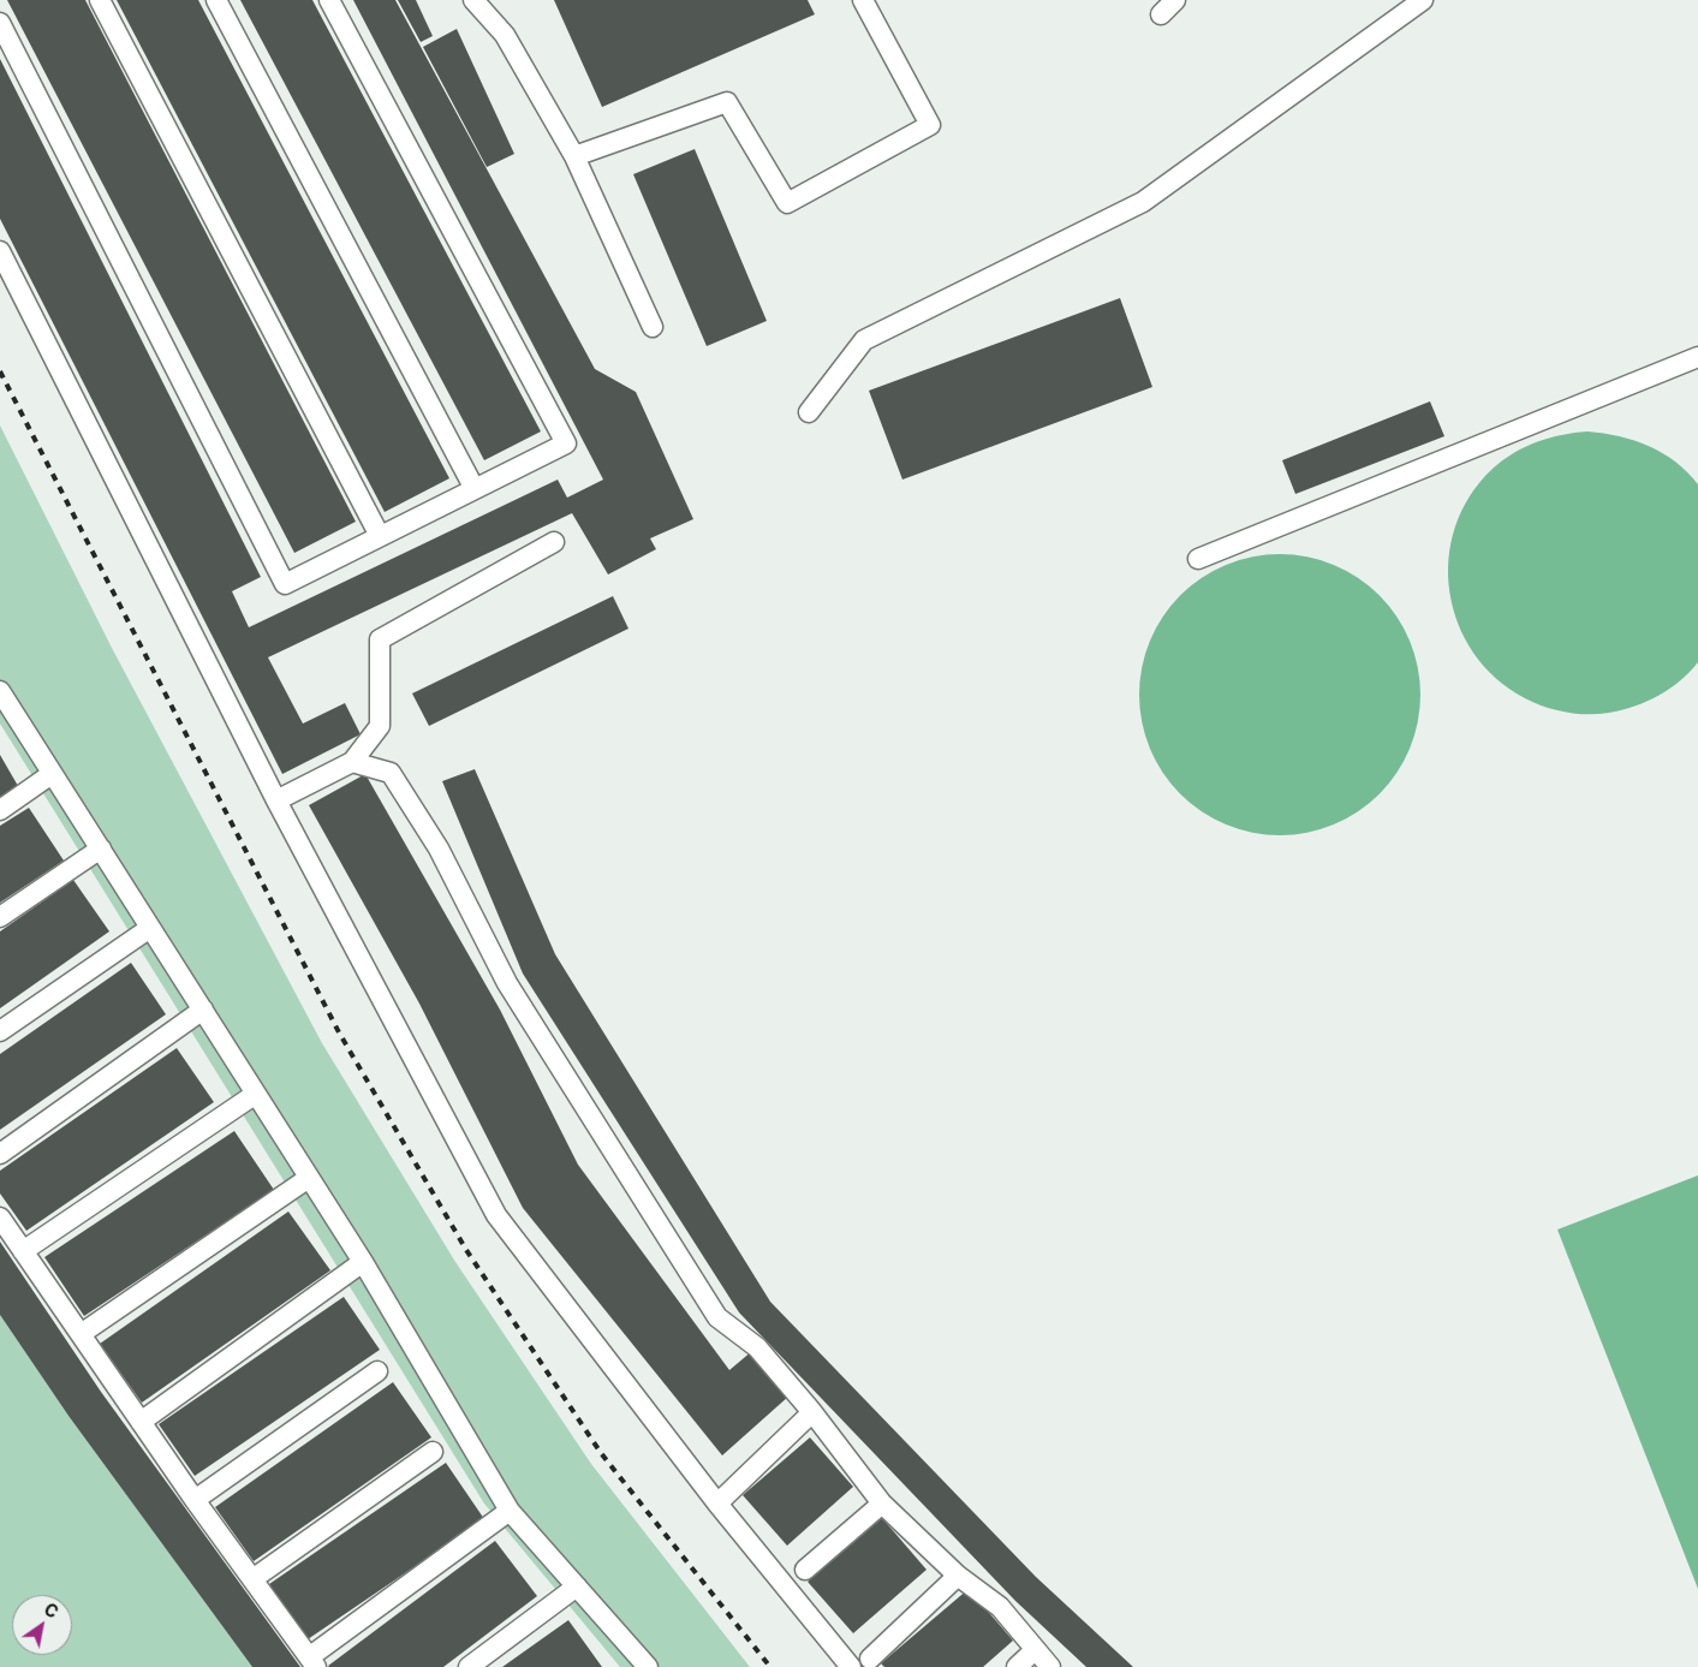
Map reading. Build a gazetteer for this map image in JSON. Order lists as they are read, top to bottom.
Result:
{
  "north": "top right"
}
